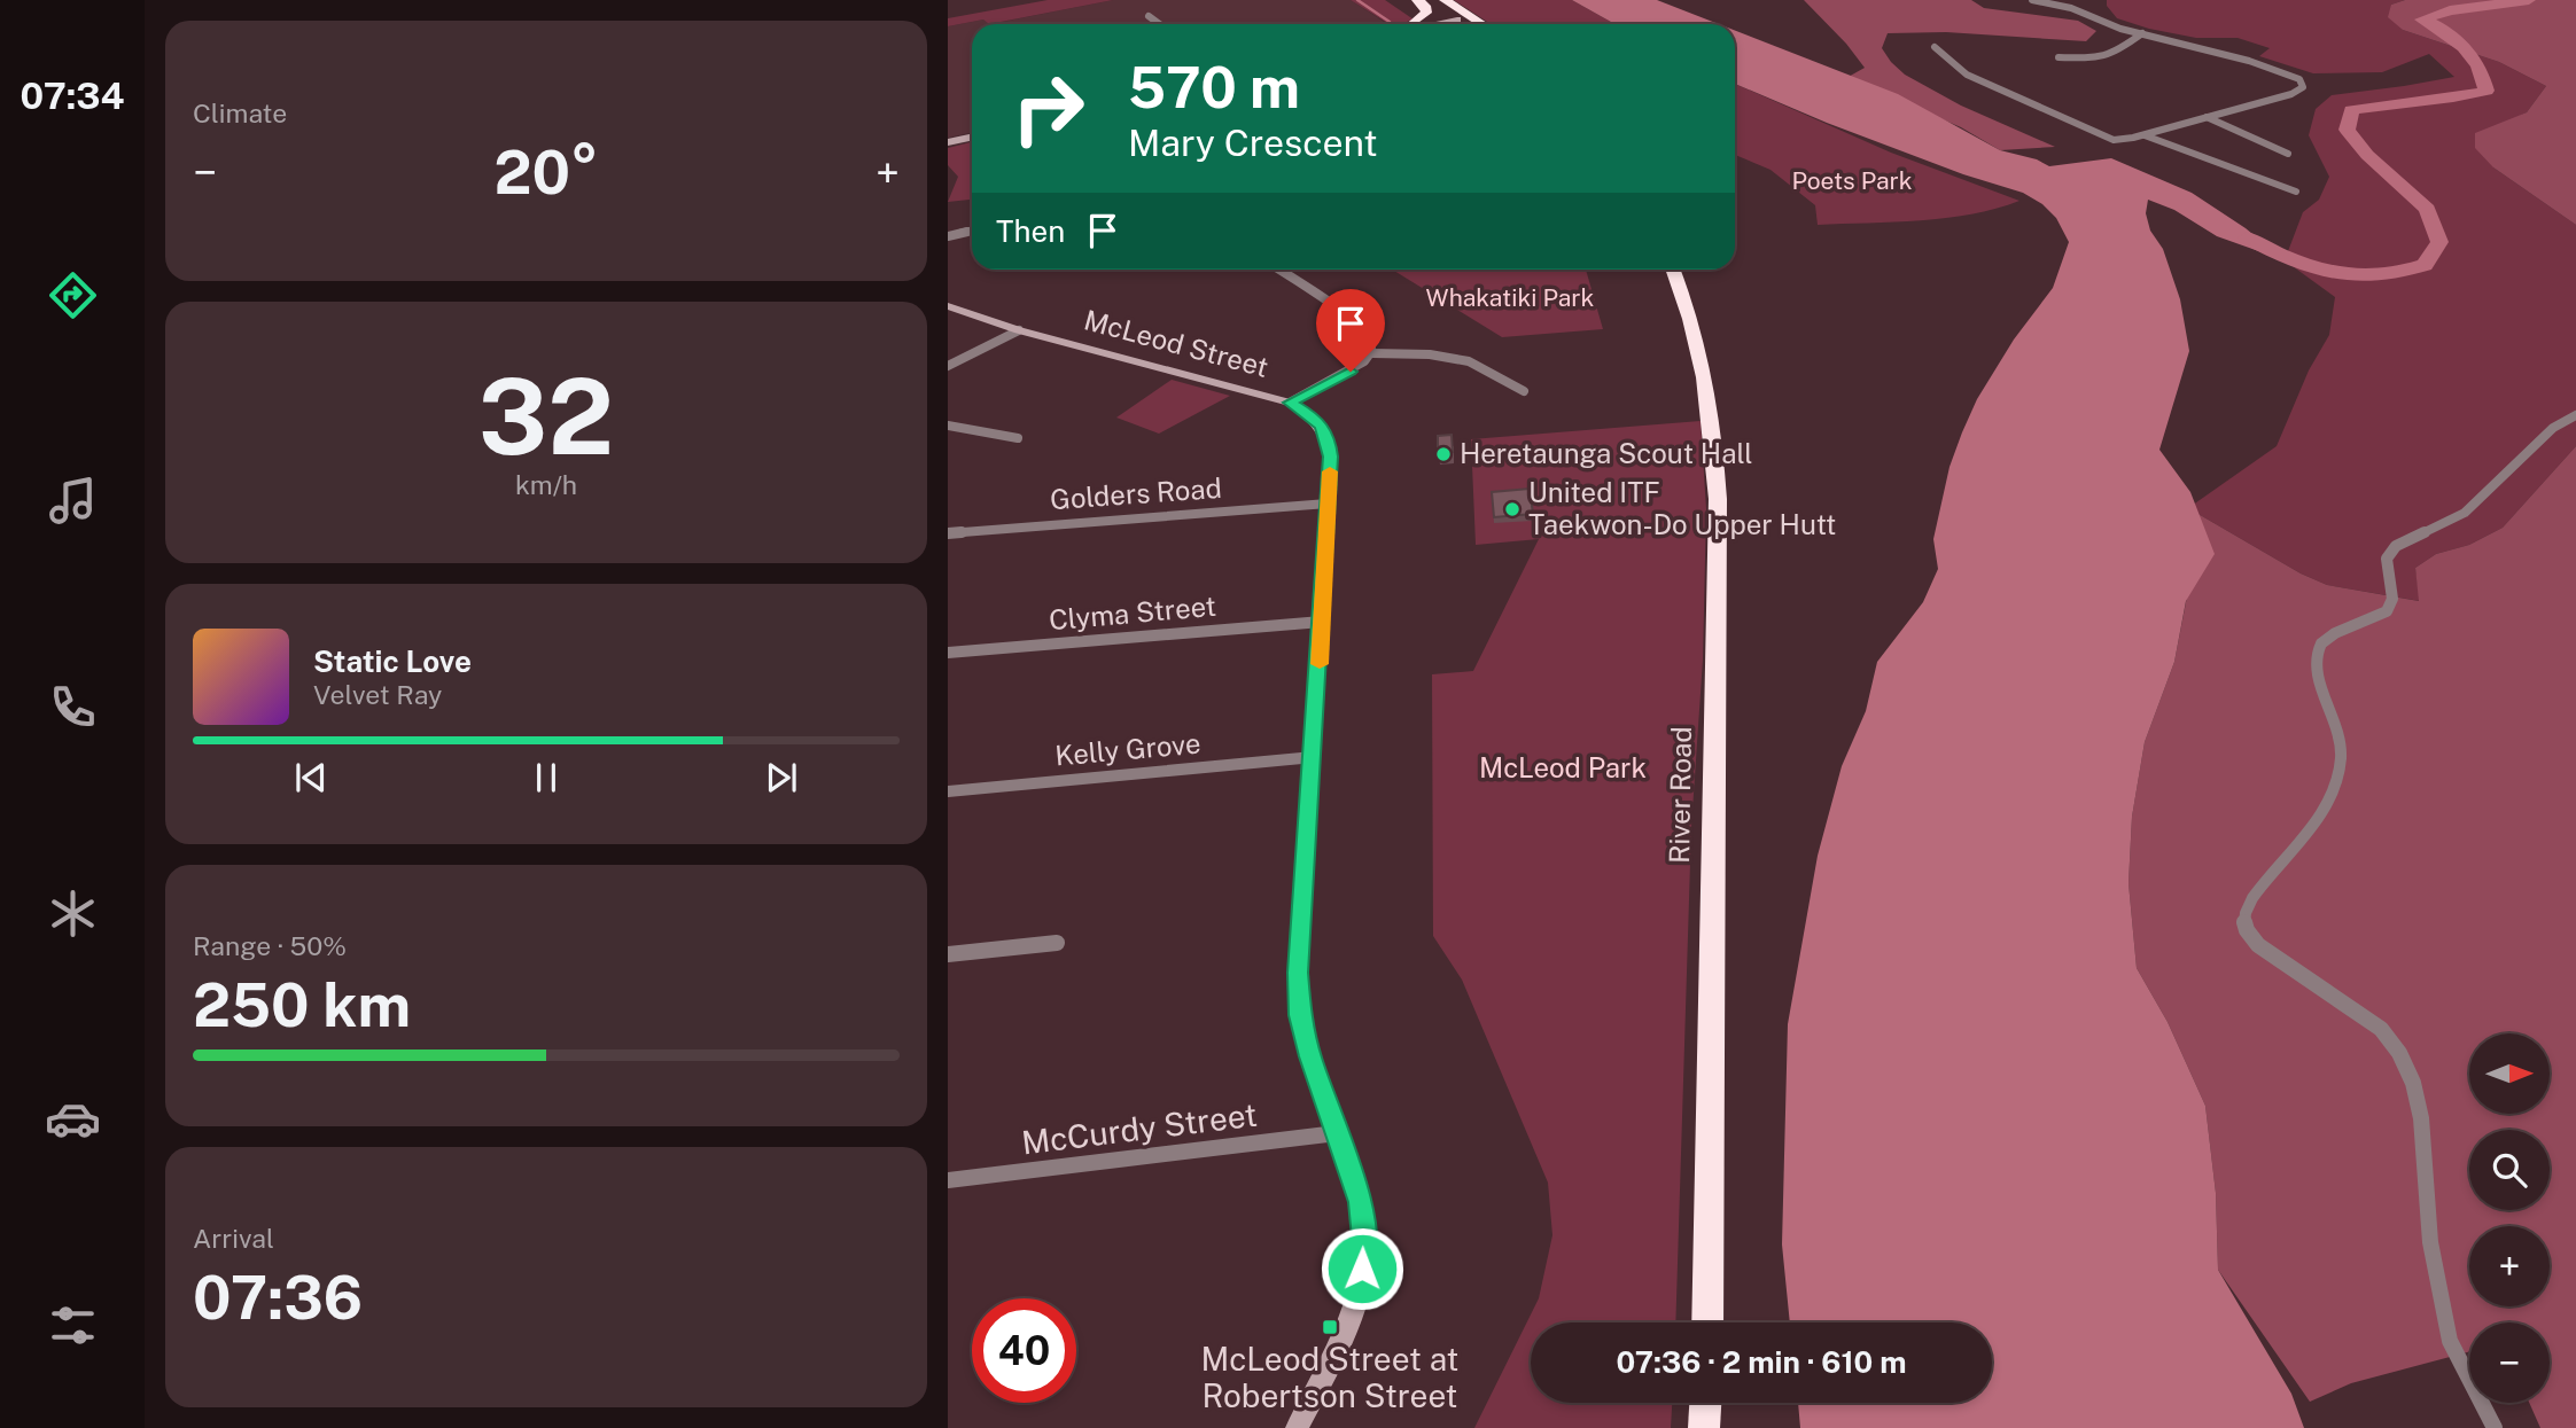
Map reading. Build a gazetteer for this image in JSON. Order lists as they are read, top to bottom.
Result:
{
  "streets": {
    "highway": ["River Road"],
    "street": [
      "McLeod Street",
      "Golders Road",
      "Clyma Street",
      "Kelly Grove",
      "McCurdy Street"
    ]
  },
  "crossings": [
    ["McLeod Street", "Golders Road"],
    ["McLeod Street", "Clyma Street"],
    ["McLeod Street", "Kelly Grove"],
    ["McLeod Street", "McCurdy Street"]
  ],
  "parks": ["Poets Park", "Whakatiki Park", "McLeod Park"],
  "places": {
    "other": ["Heretaunga Scout Hall", "United ITF Taekwon-Do Upper Hutt"],
    "transit": ["McLeod Street at Robertson Street"]
  },
  "north": "right",
  "page": {
    "tabs": "07:34",
    "tile": [
      "Climate",
      ["32", "km/h"],
      ["Range · 50%", "250 km"],
      ["Arrival", "07:36"]
    ],
    "turn": ["570 m", "Mary Crescent"],
    "heat": ["−", "20°", "+"],
    "then": "Then",
    "song": ["Static Love", "Velvet Ray"],
    "map_buttons": ["+", "−"],
    "limit": "40",
    "trip": "07:36 · 2 min · 610 m"
  }
}
